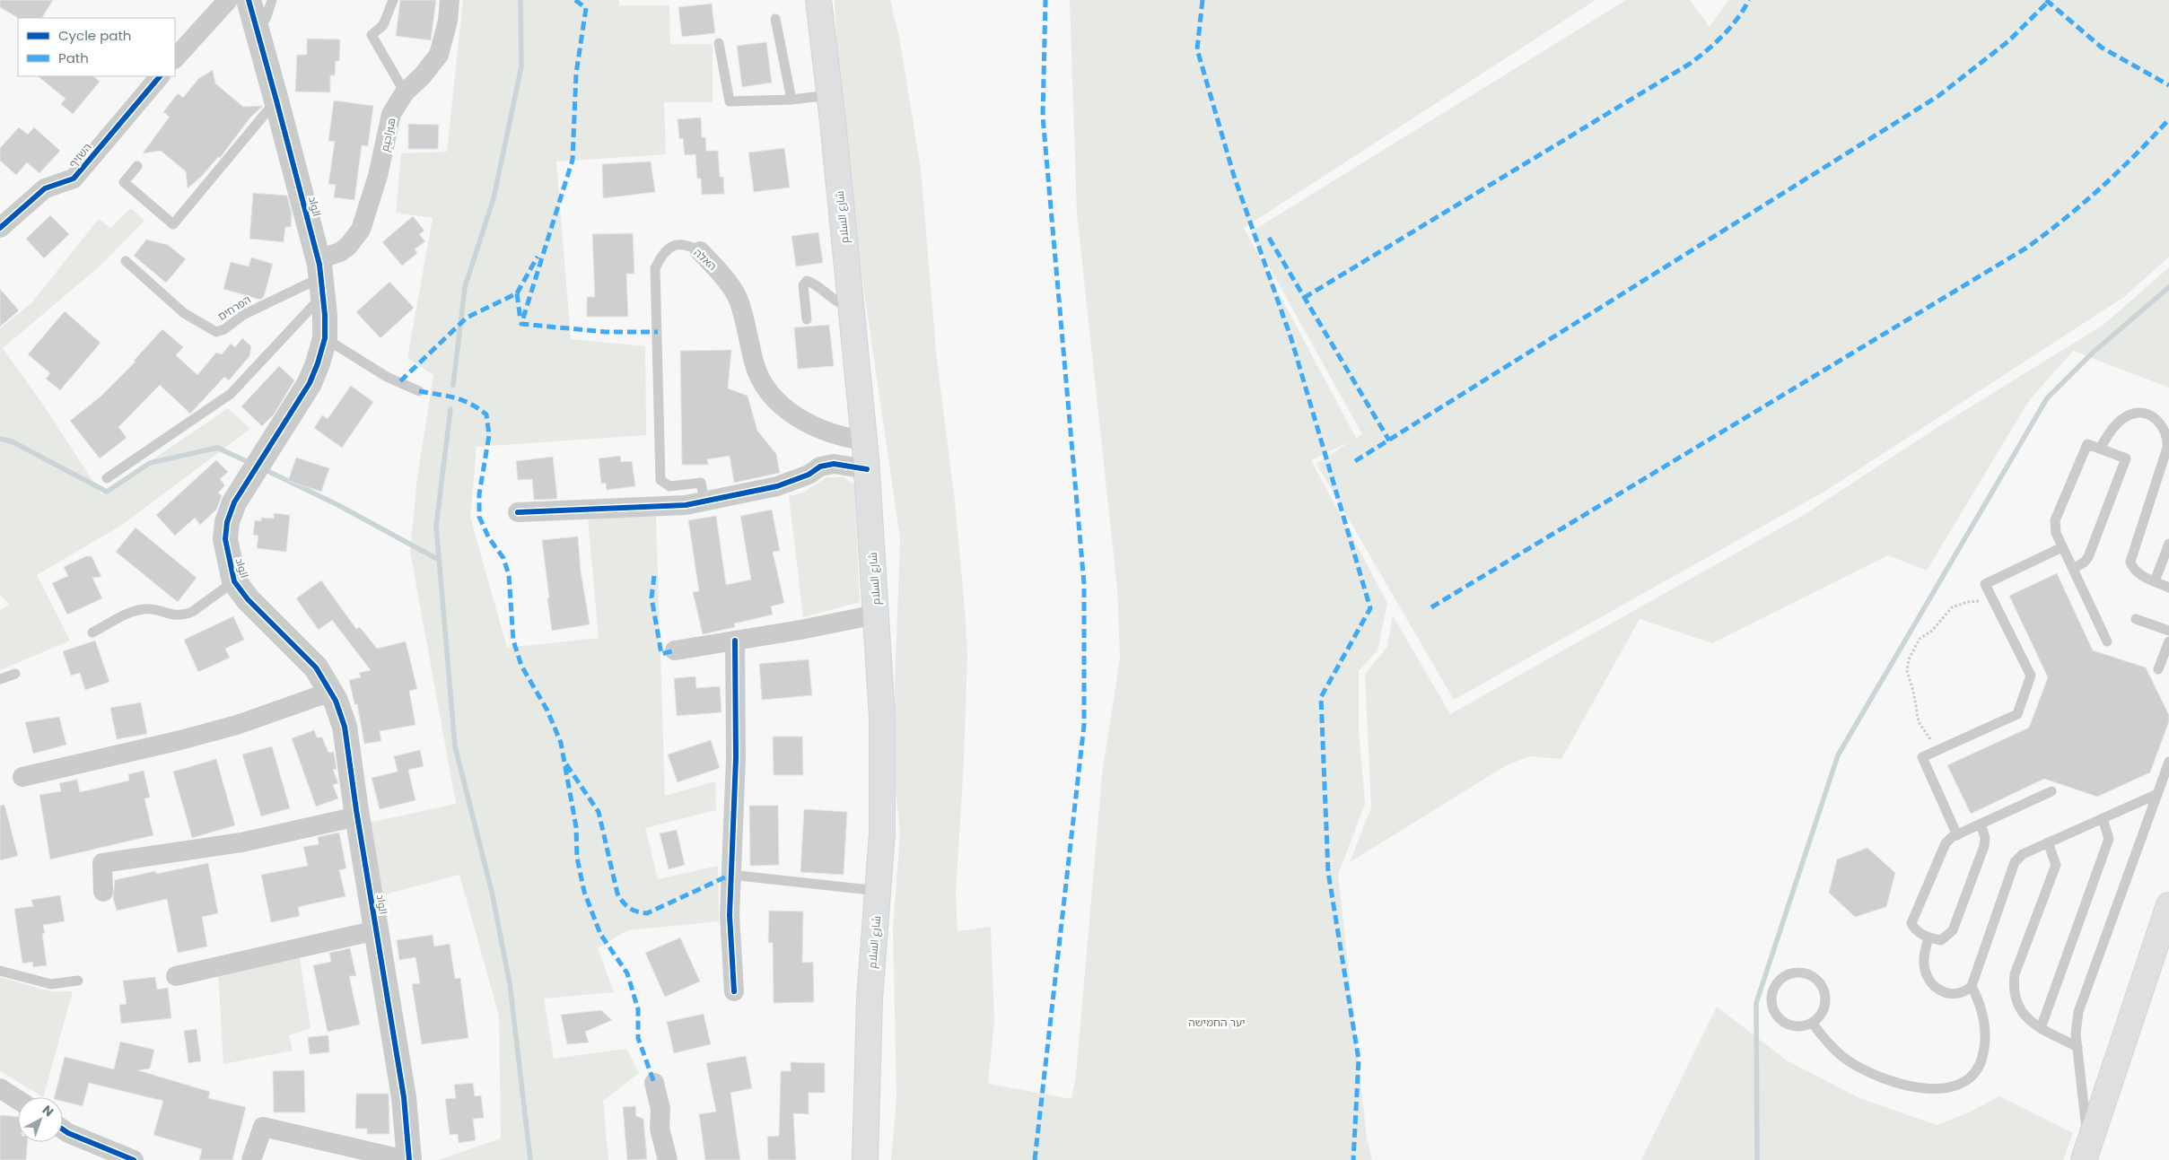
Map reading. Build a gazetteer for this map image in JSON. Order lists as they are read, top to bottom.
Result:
{
  "streets": {
    "main road": ["شارع السلام"],
    "street": [
      "هبراحيم",
      "השזיף",
      "الواد",
      "האלה"
    ],
    "lane": ["הפרחים"]
  },
  "crossings": [
    ["هبراحيم", "الواد"],
    ["هبراحيم", "הפרחים"],
    ["الواد", "הפרחים"],
    ["شارع السلام", "האלה"]
  ],
  "parks": ["יער החמישה"],
  "legend": ["Cycle path", "Path"],
  "north": "top right"
}
